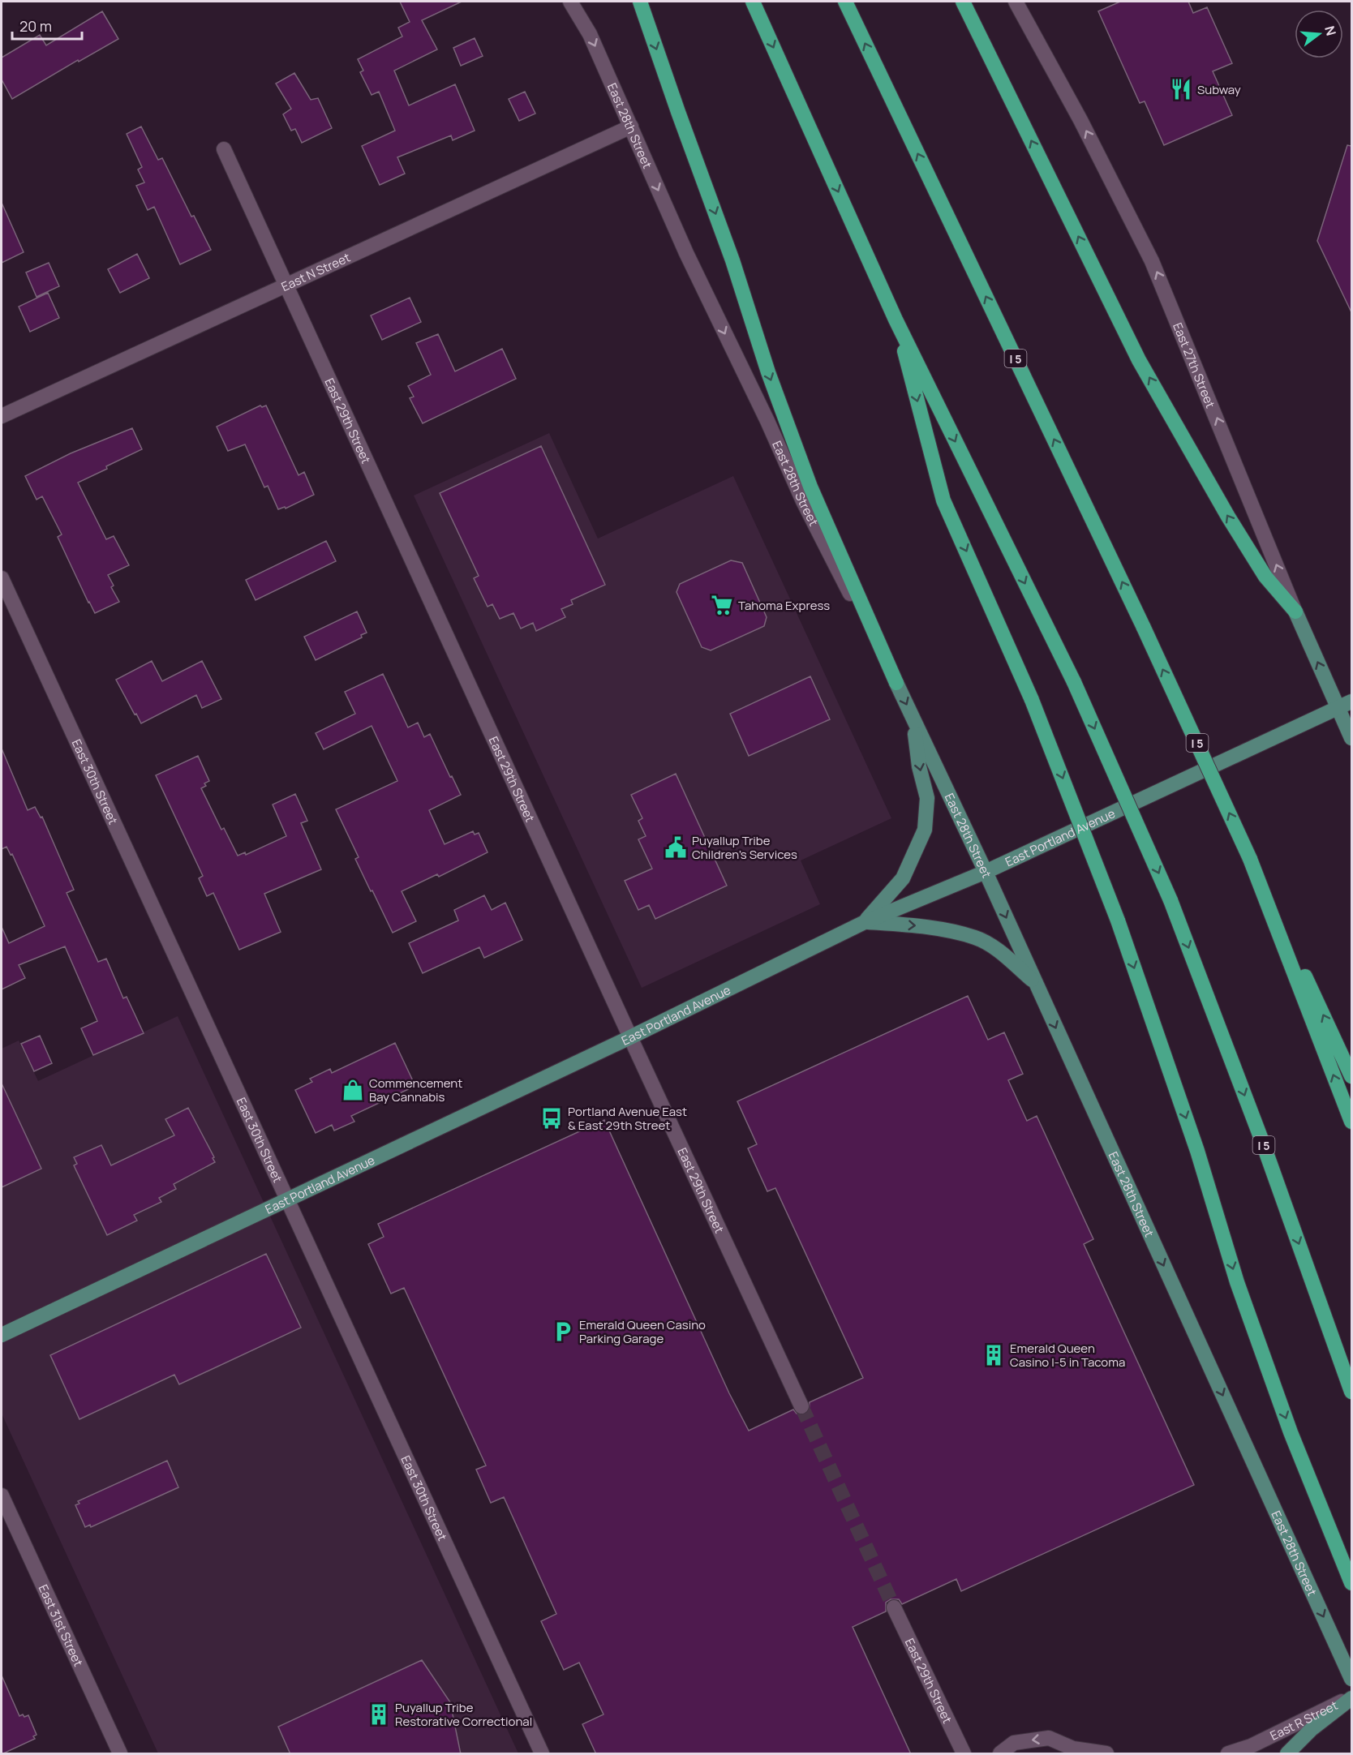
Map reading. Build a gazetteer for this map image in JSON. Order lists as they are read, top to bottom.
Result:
{
  "streets": {
    "highway": ["I 5"],
    "main road": ["East 28th Street", "East 27th Street", "East Portland Avenue"],
    "street": [
      "East N Street",
      "East 29th Street",
      "East 30th Street",
      "East 31st Street",
      "East R Street"
    ]
  },
  "crossings": [
    ["East 28th Street", "East N Street"],
    ["East 28th Street", "East Portland Avenue"],
    ["East N Street", "East 29th Street"],
    ["East 27th Street", "East Portland Avenue"],
    ["East 29th Street", "East Portland Avenue"],
    ["East 30th Street", "East Portland Avenue"]
  ],
  "one_way": ["East 28th Street", "East 27th Street"],
  "places": {
    "restaurant": ["Subway"],
    "supermarket": ["Tahoma Express"],
    "public building": ["Puyallup Tribe Children's Services"],
    "shop": ["Commencement Bay Cannabis"],
    "bus stop": ["Portland Avenue East & East 29th Street"],
    "parking": ["Emerald Queen Casino Parking Garage"],
    "building": ["Emerald Queen Casino I-5 in Tacoma", "Puyallup Tribe Restorative Correctional"]
  },
  "scale_bar": "20 m",
  "north": "right"
}
